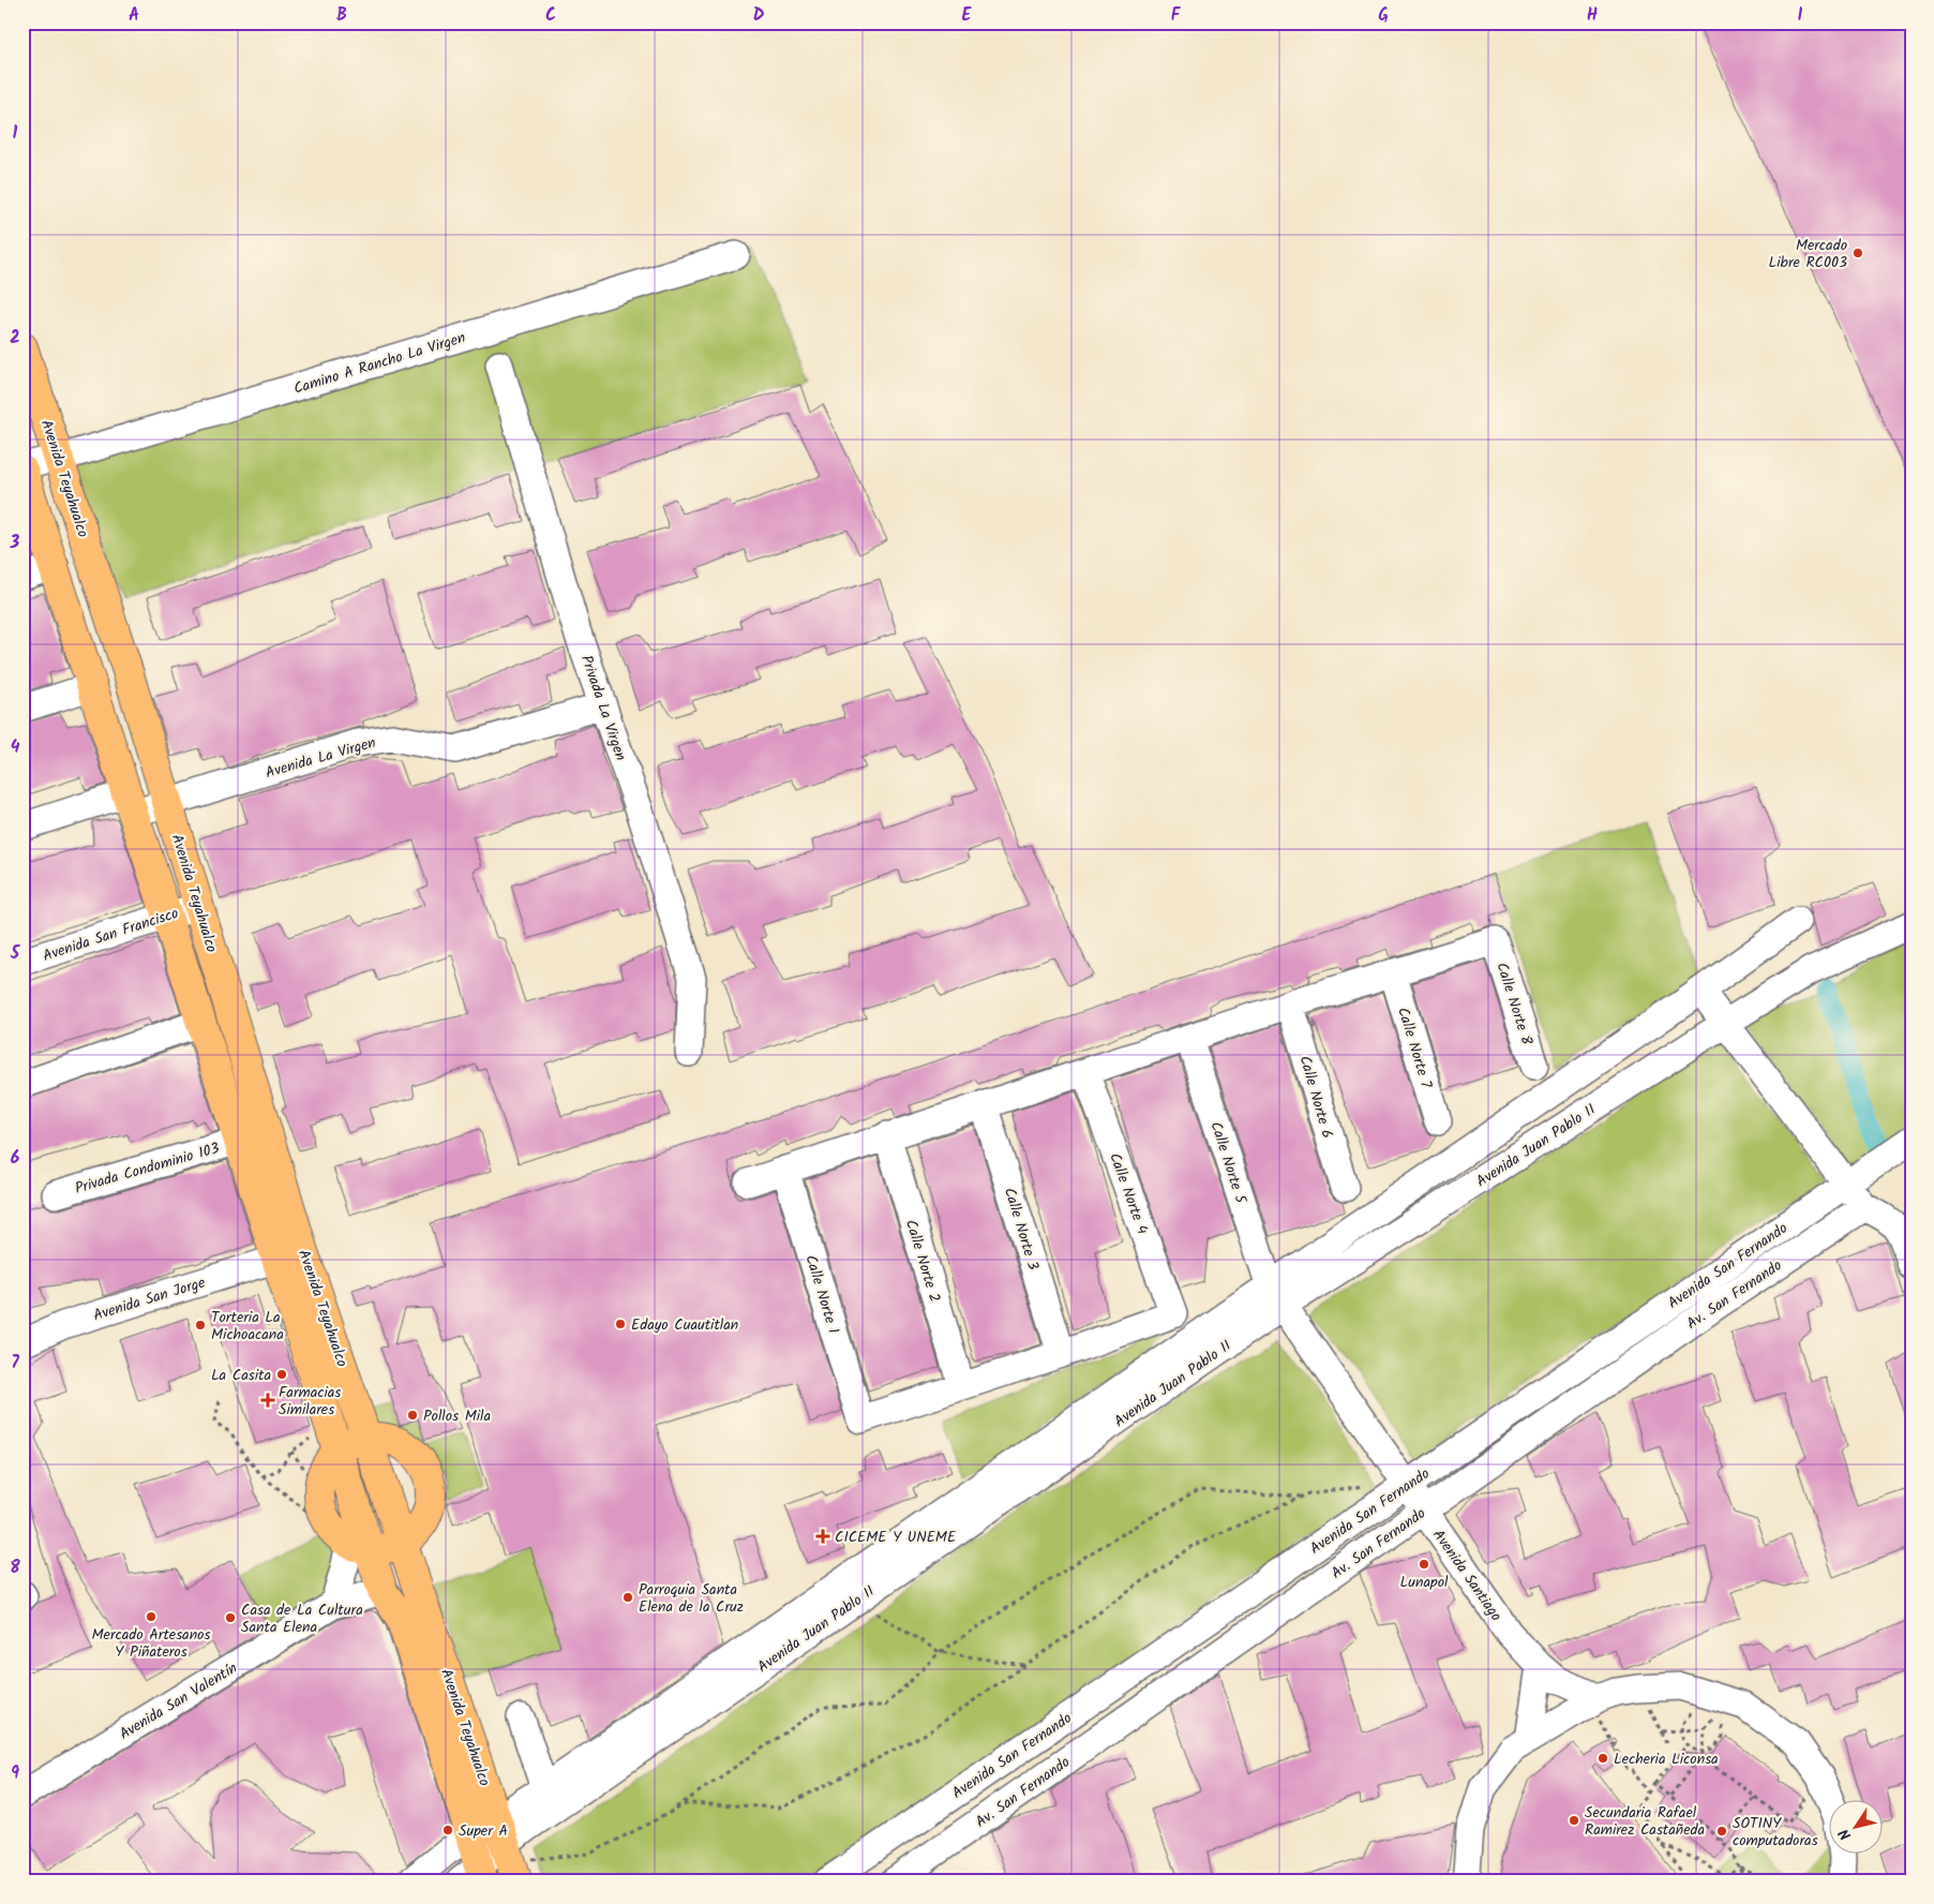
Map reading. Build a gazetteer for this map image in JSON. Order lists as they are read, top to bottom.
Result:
{
  "streets": {
    "main road": ["Avenida Teyahualco"],
    "street": [
      "Camino A Rancho La Virgen",
      "Privada La Virgen",
      "Avenida La Virgen",
      "Avenida San Francisco",
      "Calle Norte 8",
      "Calle Norte 7",
      "Calle Norte 6",
      "Avenida Juan Pablo II",
      "Calle Norte 5",
      "Privada Condominio 103",
      "Calle Norte 4",
      "Calle Norte 3",
      "Calle Norte 2",
      "Avenida San Fernando",
      "Calle Norte 1",
      "Av. San Fernando",
      "Avenida San Jorge",
      "Avenida Santiago",
      "Avenida San Valentín"
    ]
  },
  "crossings": [
    ["Camino A Rancho La Virgen", "Avenida Teyahualco"],
    ["Avenida Teyahualco", "Avenida La Virgen"],
    ["Avenida Teyahualco", "Avenida San Francisco"],
    ["Avenida Teyahualco", "Avenida Juan Pablo II"],
    ["Avenida Teyahualco", "Privada Condominio 103"],
    ["Avenida Teyahualco", "Avenida San Jorge"],
    ["Avenida Teyahualco", "Avenida San Valentín"],
    ["Privada La Virgen", "Avenida La Virgen"],
    ["Calle Norte 8", "Calle Norte 7"],
    ["Avenida Juan Pablo II", "Calle Norte 5"],
    ["Avenida Juan Pablo II", "Avenida Santiago"],
    ["Calle Norte 5", "Avenida Santiago"],
    ["Calle Norte 4", "Calle Norte 3"],
    ["Calle Norte 2", "Calle Norte 1"],
    ["Avenida San Fernando", "Avenida Santiago"],
    ["Av. San Fernando", "Avenida Santiago"]
  ],
  "places": {
    "other": [
      "Mercado Libre RC003",
      "Edayo Cuautitlan",
      "Torteria La Michoacana",
      "La Casita",
      "Pollos Mila",
      "Lunapol",
      "Parroquia Santa Elena de la Cruz",
      "Mercado Artesanos Y Piñateros",
      "Casa de La Cultura Santa Elena",
      "Lecheria Liconsa",
      "Secundaria Rafael Ramirez Castañeda",
      "Super A",
      "SOTINY computadoras"
    ],
    "health": ["Farmacias Similares", "CICEME Y UNEME"]
  },
  "north": "bottom left",
  "grid": {
    "columns": [
      "A",
      "B",
      "C",
      "D",
      "E",
      "F",
      "G",
      "H",
      "I"
    ],
    "rows": [
      "1",
      "2",
      "3",
      "4",
      "5",
      "6",
      "7",
      "8",
      "9"
    ]
  }
}
